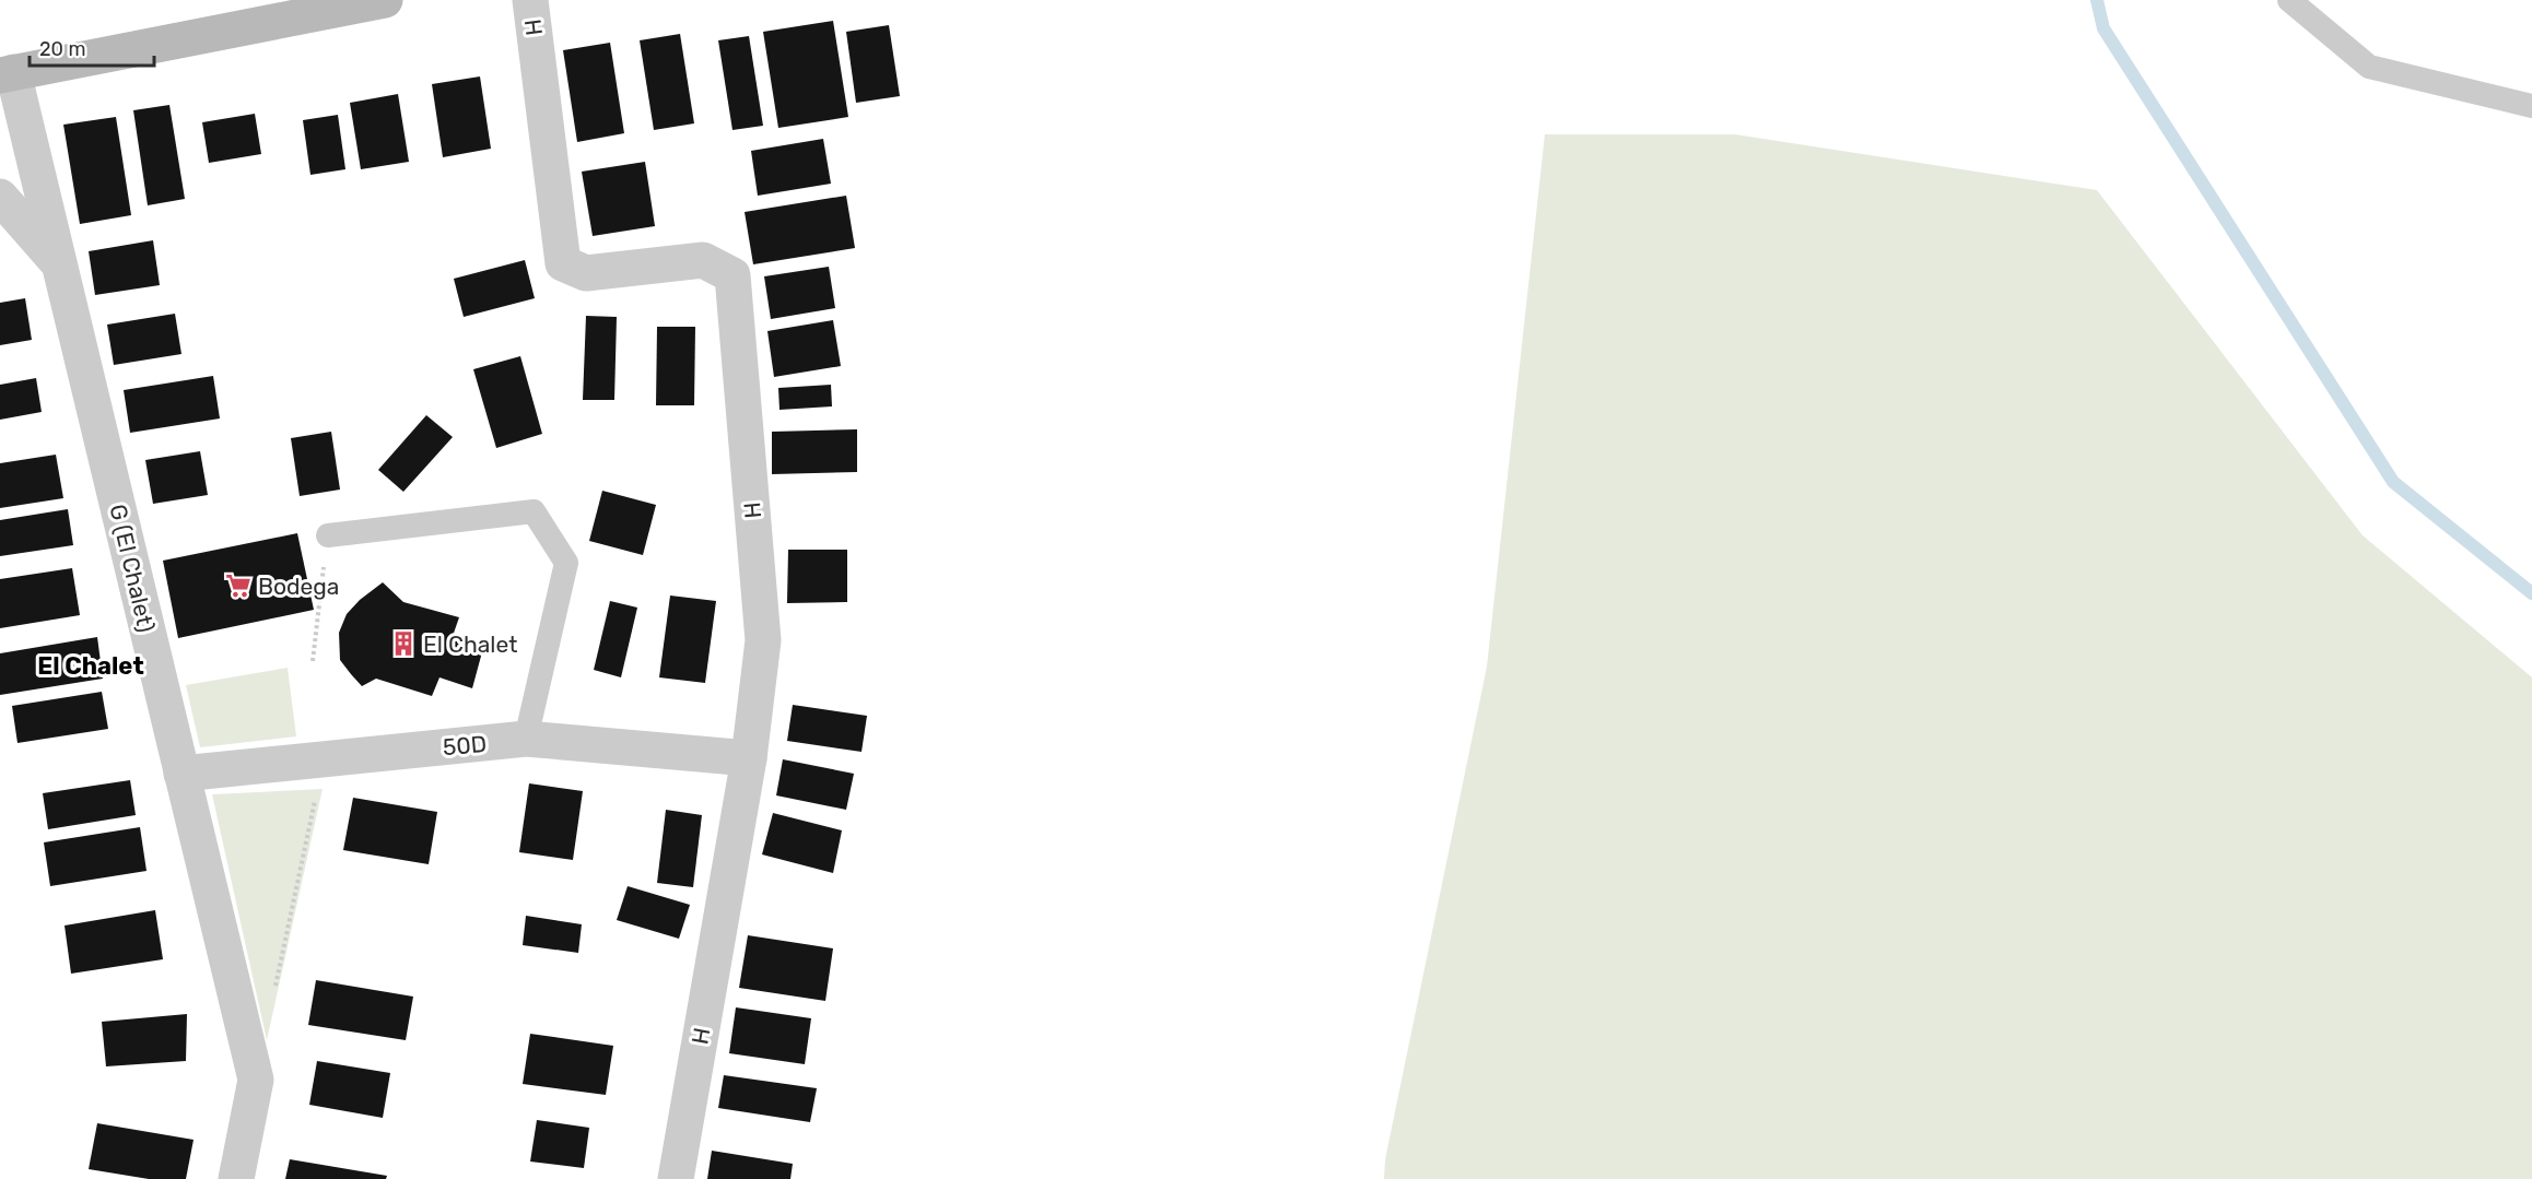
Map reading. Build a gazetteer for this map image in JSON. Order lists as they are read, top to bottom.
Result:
{
  "streets": {
    "street": ["H", "G (El Chalet)", "50D"]
  },
  "crossings": [
    ["H", "50D"],
    ["G (El Chalet)", "50D"]
  ],
  "districts": ["El Chalet"],
  "places": {
    "supermarket": ["Bodega"],
    "building": ["El Chalet"]
  },
  "scale_bar": "20 m"
}
